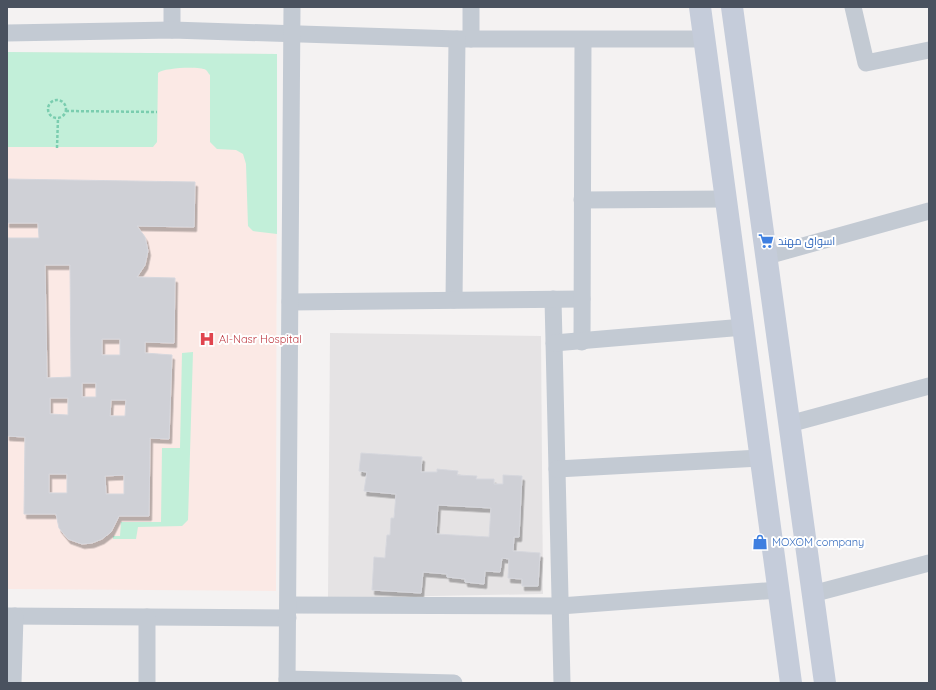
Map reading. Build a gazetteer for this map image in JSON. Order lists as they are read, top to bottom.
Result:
{
  "places": {
    "supermarket": ["اسواق مهند"],
    "hospital": ["Al-Nasr Hospital"],
    "shop": ["MOXOM company"]
  }
}
